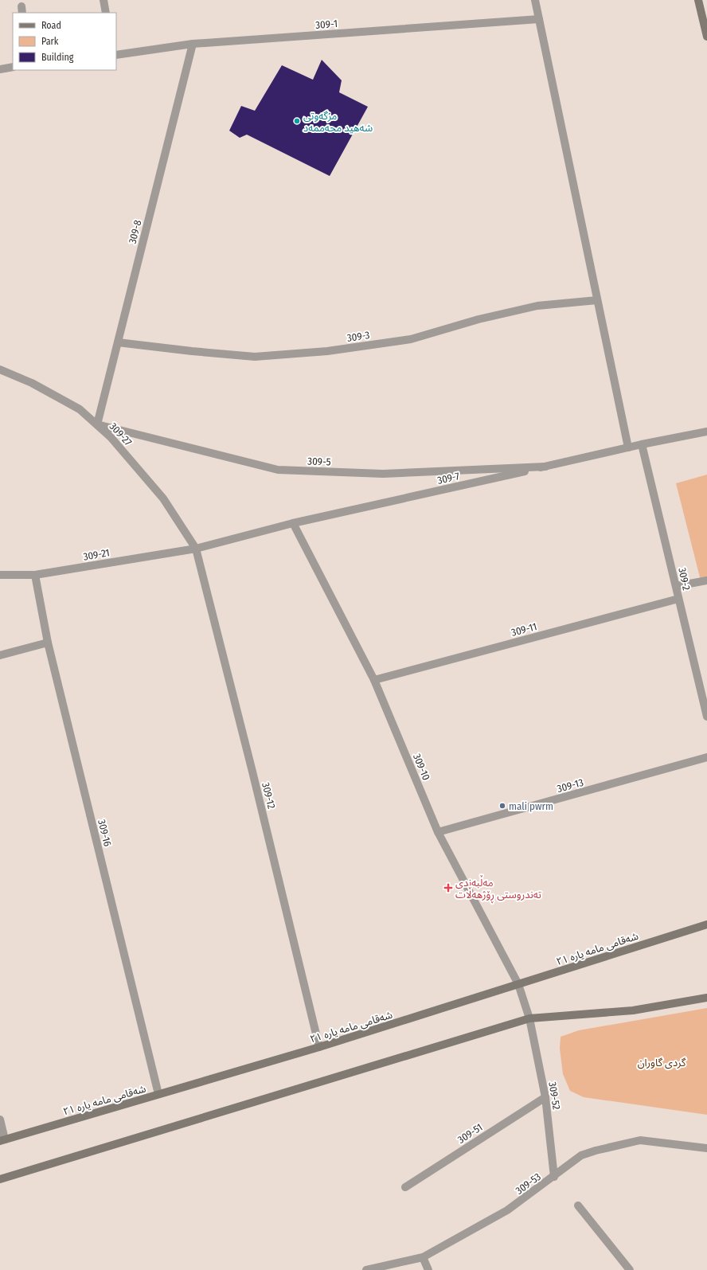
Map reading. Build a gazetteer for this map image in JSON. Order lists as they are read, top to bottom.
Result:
{
  "streets": {
    "street": [
      "309-1",
      "309-8",
      "309-3",
      "309-27",
      "309-5",
      "309-7",
      "309-21",
      "309-2",
      "309-11",
      "309-10",
      "309-13",
      "309-12",
      "309-16",
      "شەقامی مامە یارە ٢١",
      "309-52",
      "309-51",
      "309-53"
    ]
  },
  "crossings": [
    ["309-1", "309-8"],
    ["309-8", "309-3"],
    ["309-8", "309-27"],
    ["309-8", "309-5"],
    ["309-27", "309-5"],
    ["309-27", "309-7"],
    ["309-27", "309-21"],
    ["309-27", "309-12"],
    ["309-5", "309-7"],
    ["309-7", "309-21"],
    ["309-7", "309-2"],
    ["309-7", "309-10"],
    ["309-7", "309-12"],
    ["309-21", "309-12"],
    ["309-21", "309-16"],
    ["309-2", "309-11"],
    ["309-11", "309-10"],
    ["309-10", "309-13"],
    ["309-10", "شەقامی مامە یارە ٢١"],
    ["309-10", "309-52"],
    ["309-12", "شەقامی مامە یارە ٢١"],
    ["309-16", "شەقامی مامە یارە ٢١"],
    ["309-52", "309-51"],
    ["309-52", "309-53"]
  ],
  "parks": ["گردی گاوران"],
  "places": {
    "other": ["مزگەوتی شەهید محەممەد", "mali pwrm"],
    "health": ["مەڵبەندی تەندروستی ڕۆژهەڵات"]
  },
  "legend": ["Road", "Park", "Building"]
}
